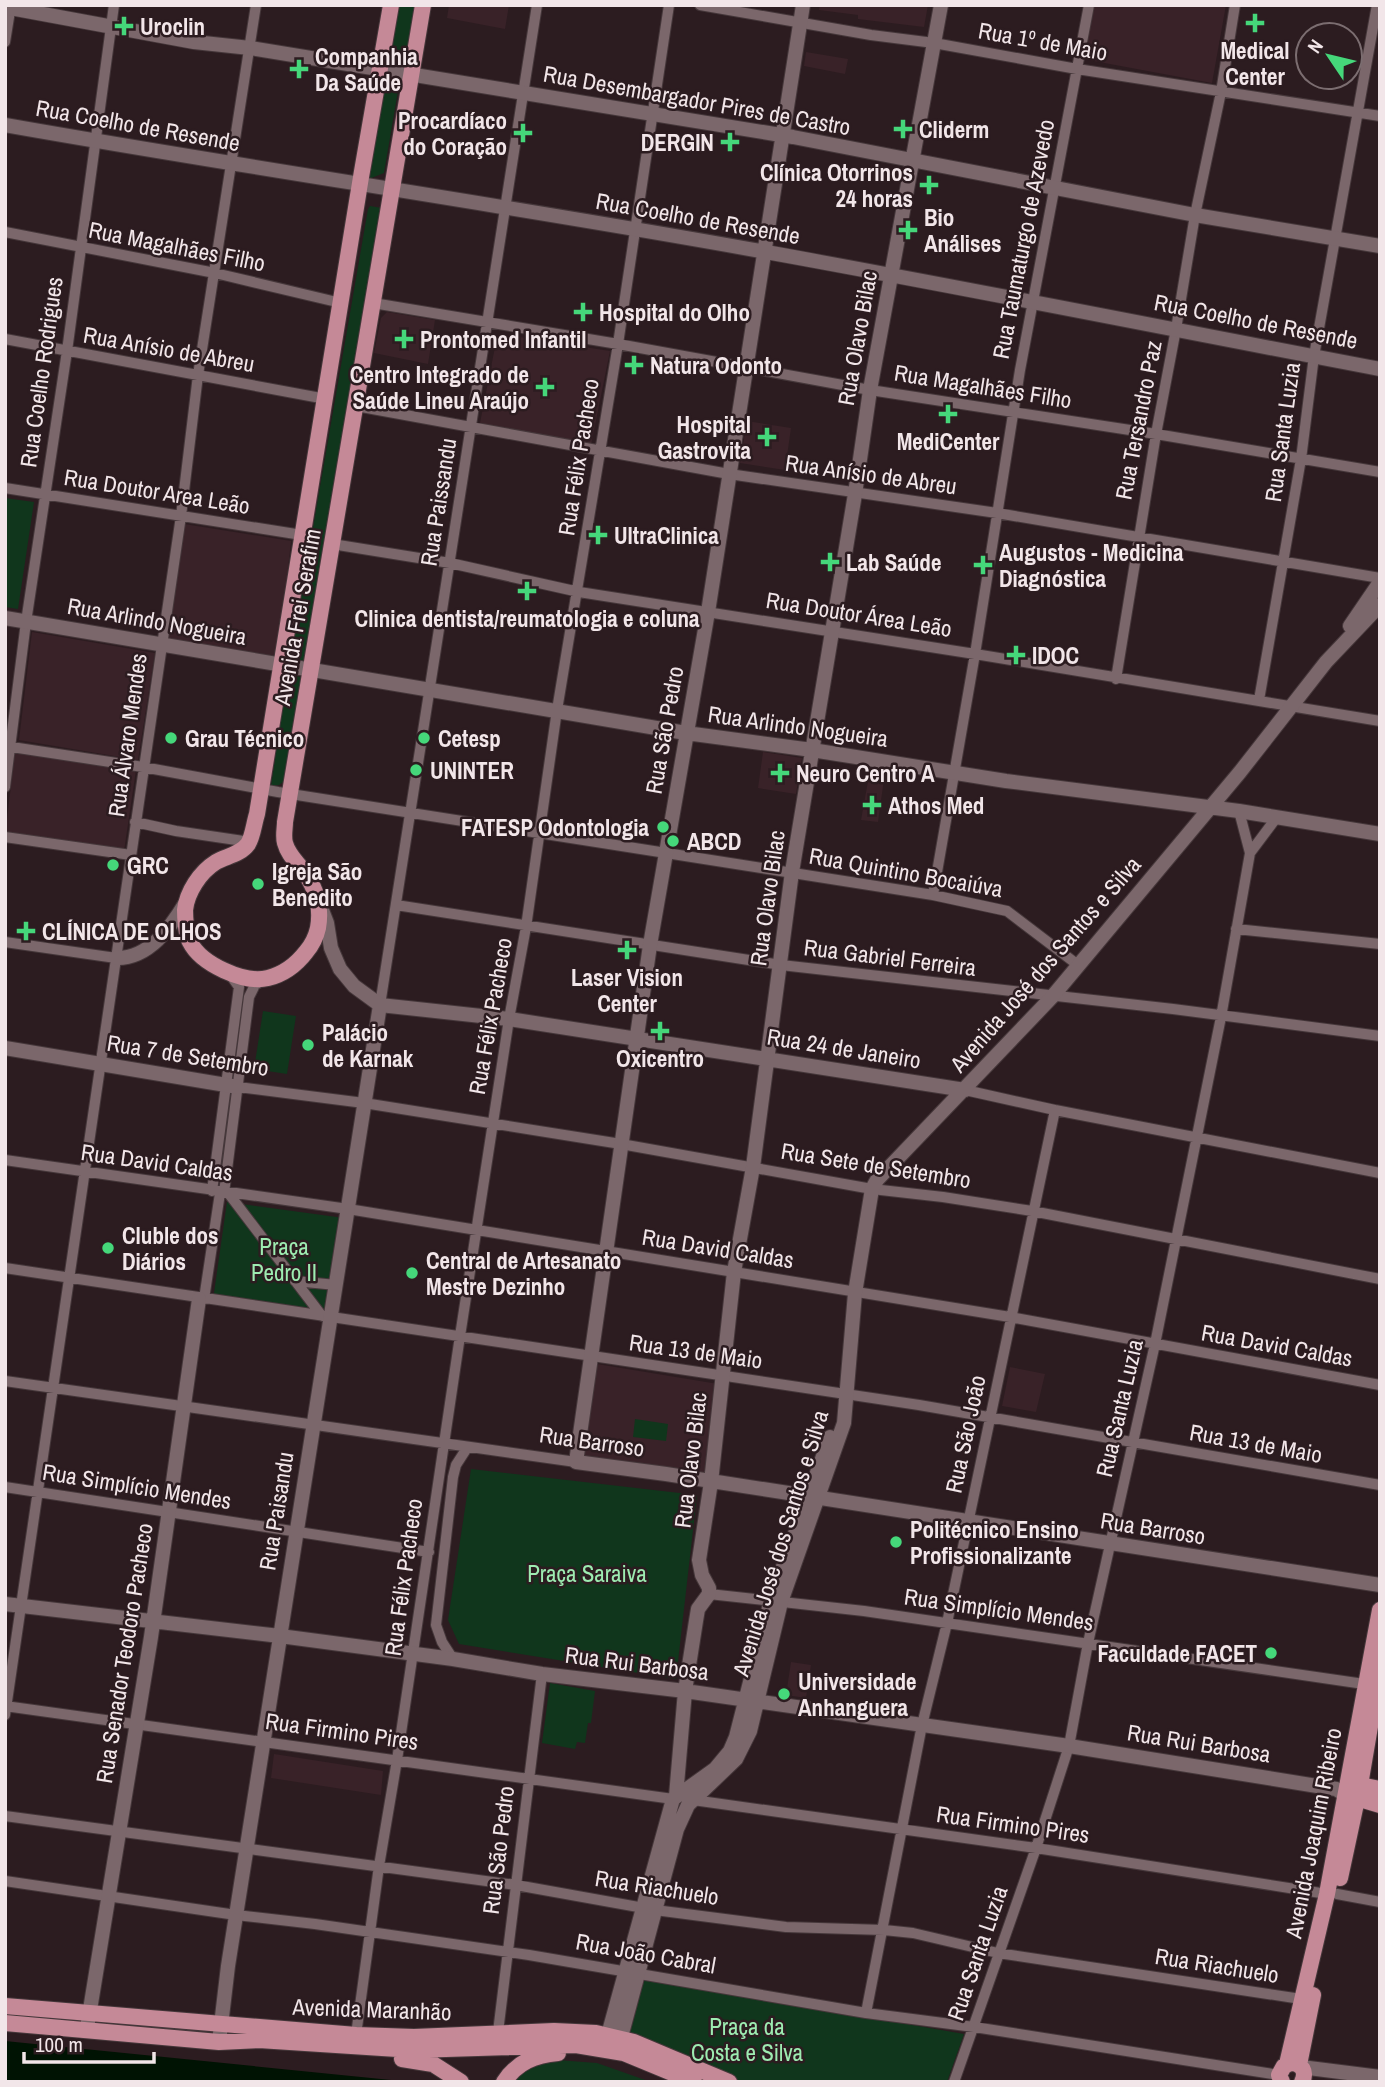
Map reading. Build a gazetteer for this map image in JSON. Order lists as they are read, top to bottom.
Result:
{
  "streets": {
    "main road": ["Avenida Frei Serafim", "Avenida Joaquim Ribeiro", "Avenida Maranhão"],
    "street": [
      "Rua 1º de Maio",
      "Rua Desembargador Pires de Castro",
      "Rua Coelho de Resende",
      "Rua Taumaturgo de Azevedo",
      "Rua Magalhães Filho",
      "Rua Olavo Bilac",
      "Rua Anísio de Abreu",
      "Rua Coelho Rodrigues",
      "Rua Tersandro Paz",
      "Rua Santa Luzia",
      "Rua Félix Pacheco",
      "Rua Doutor Area Leão",
      "Rua Paissandu",
      "Rua Doutor Área Leão",
      "Rua Arlindo Nogueira",
      "Rua São Pedro",
      "Rua Álvaro Mendes",
      "Rua Quintino Bocaiúva",
      "Rua Gabriel Ferreira",
      "Avenida José dos Santos e Silva",
      "Rua 24 de Janeiro",
      "Rua 7 de Setembro",
      "Rua David Caldas",
      "Rua Sete de Setembro",
      "Rua 13 de Maio",
      "Rua São João",
      "Rua Barroso",
      "Rua Simplício Mendes",
      "Rua Paisandu",
      "Rua Senador Teodoro Pacheco",
      "Rua Rui Barbosa",
      "Rua Firmino Pires",
      "Rua Riachuelo",
      "Rua João Cabral"
    ]
  },
  "crossings": [
    ["Rua 1º de Maio", "Rua Taumaturgo de Azevedo"],
    ["Rua 1º de Maio", "Rua Olavo Bilac"],
    ["Rua 1º de Maio", "Rua Tersandro Paz"],
    ["Rua 1º de Maio", "Rua Santa Luzia"],
    ["Rua 1º de Maio", "Rua São Pedro"],
    ["Rua Desembargador Pires de Castro", "Rua Taumaturgo de Azevedo"],
    ["Rua Desembargador Pires de Castro", "Rua Olavo Bilac"],
    ["Rua Desembargador Pires de Castro", "Rua Coelho Rodrigues"],
    ["Rua Desembargador Pires de Castro", "Rua Tersandro Paz"],
    ["Rua Desembargador Pires de Castro", "Rua Santa Luzia"],
    ["Rua Desembargador Pires de Castro", "Rua Félix Pacheco"],
    ["Rua Desembargador Pires de Castro", "Rua Paissandu"],
    ["Rua Desembargador Pires de Castro", "Avenida Frei Serafim"],
    ["Rua Desembargador Pires de Castro", "Rua São Pedro"],
    ["Rua Desembargador Pires de Castro", "Rua Álvaro Mendes"],
    ["Rua Coelho de Resende", "Rua Taumaturgo de Azevedo"],
    ["Rua Coelho de Resende", "Rua Olavo Bilac"],
    ["Rua Coelho de Resende", "Rua Coelho Rodrigues"],
    ["Rua Coelho de Resende", "Rua Tersandro Paz"],
    ["Rua Coelho de Resende", "Rua Santa Luzia"],
    ["Rua Coelho de Resende", "Rua Félix Pacheco"],
    ["Rua Coelho de Resende", "Rua Paissandu"],
    ["Rua Coelho de Resende", "Avenida Frei Serafim"],
    ["Rua Coelho de Resende", "Rua São Pedro"],
    ["Rua Coelho de Resende", "Rua Álvaro Mendes"],
    ["Rua Taumaturgo de Azevedo", "Rua Magalhães Filho"],
    ["Rua Taumaturgo de Azevedo", "Rua Anísio de Abreu"],
    ["Rua Taumaturgo de Azevedo", "Rua Doutor Área Leão"],
    ["Rua Taumaturgo de Azevedo", "Rua Arlindo Nogueira"],
    ["Rua Taumaturgo de Azevedo", "Rua Quintino Bocaiúva"],
    ["Rua Magalhães Filho", "Rua Olavo Bilac"],
    ["Rua Magalhães Filho", "Rua Coelho Rodrigues"],
    ["Rua Magalhães Filho", "Rua Tersandro Paz"],
    ["Rua Magalhães Filho", "Rua Santa Luzia"],
    ["Rua Magalhães Filho", "Rua Félix Pacheco"],
    ["Rua Magalhães Filho", "Rua Paissandu"],
    ["Rua Magalhães Filho", "Avenida Frei Serafim"],
    ["Rua Magalhães Filho", "Rua São Pedro"],
    ["Rua Magalhães Filho", "Rua Álvaro Mendes"],
    ["Rua Olavo Bilac", "Rua Anísio de Abreu"],
    ["Rua Olavo Bilac", "Rua Doutor Área Leão"],
    ["Rua Olavo Bilac", "Rua Arlindo Nogueira"],
    ["Rua Olavo Bilac", "Rua Quintino Bocaiúva"],
    ["Rua Olavo Bilac", "Rua Gabriel Ferreira"],
    ["Rua Olavo Bilac", "Rua 24 de Janeiro"],
    ["Rua Olavo Bilac", "Rua David Caldas"],
    ["Rua Olavo Bilac", "Rua Sete de Setembro"],
    ["Rua Olavo Bilac", "Rua 13 de Maio"],
    ["Rua Olavo Bilac", "Rua Barroso"],
    ["Rua Olavo Bilac", "Rua Simplício Mendes"],
    ["Rua Anísio de Abreu", "Rua Coelho Rodrigues"],
    ["Rua Anísio de Abreu", "Rua Tersandro Paz"],
    ["Rua Anísio de Abreu", "Rua Santa Luzia"],
    ["Rua Anísio de Abreu", "Rua Félix Pacheco"],
    ["Rua Anísio de Abreu", "Rua Paissandu"],
    ["Rua Anísio de Abreu", "Avenida Frei Serafim"],
    ["Rua Anísio de Abreu", "Rua São Pedro"],
    ["Rua Anísio de Abreu", "Rua Álvaro Mendes"],
    ["Rua Coelho Rodrigues", "Rua Doutor Area Leão"],
    ["Rua Coelho Rodrigues", "Rua Arlindo Nogueira"],
    ["Rua Coelho Rodrigues", "Rua Quintino Bocaiúva"],
    ["Rua Tersandro Paz", "Rua Doutor Área Leão"],
    ["Rua Santa Luzia", "Rua Doutor Área Leão"],
    ["Rua Santa Luzia", "Rua Arlindo Nogueira"],
    ["Rua Santa Luzia", "Rua Gabriel Ferreira"],
    ["Rua Santa Luzia", "Rua 24 de Janeiro"],
    ["Rua Santa Luzia", "Rua David Caldas"],
    ["Rua Santa Luzia", "Rua Sete de Setembro"],
    ["Rua Santa Luzia", "Rua 13 de Maio"],
    ["Rua Santa Luzia", "Rua Barroso"],
    ["Rua Santa Luzia", "Rua Simplício Mendes"],
    ["Rua Santa Luzia", "Rua Rui Barbosa"],
    ["Rua Santa Luzia", "Rua Firmino Pires"],
    ["Rua Santa Luzia", "Rua Riachuelo"],
    ["Rua Santa Luzia", "Rua João Cabral"],
    ["Rua Félix Pacheco", "Rua Doutor Área Leão"],
    ["Rua Félix Pacheco", "Rua Arlindo Nogueira"],
    ["Rua Félix Pacheco", "Rua Quintino Bocaiúva"],
    ["Rua Félix Pacheco", "Rua Gabriel Ferreira"],
    ["Rua Félix Pacheco", "Rua 24 de Janeiro"],
    ["Rua Félix Pacheco", "Rua David Caldas"],
    ["Rua Félix Pacheco", "Rua Sete de Setembro"],
    ["Rua Félix Pacheco", "Rua 13 de Maio"],
    ["Rua Félix Pacheco", "Rua Barroso"],
    ["Rua Félix Pacheco", "Rua Simplício Mendes"],
    ["Rua Félix Pacheco", "Rua Rui Barbosa"],
    ["Rua Félix Pacheco", "Rua Firmino Pires"],
    ["Rua Félix Pacheco", "Rua Riachuelo"],
    ["Rua Félix Pacheco", "Rua João Cabral"],
    ["Rua Félix Pacheco", "Avenida Maranhão"],
    ["Rua Doutor Area Leão", "Avenida Frei Serafim"],
    ["Rua Doutor Area Leão", "Rua Álvaro Mendes"],
    ["Rua Paissandu", "Rua Doutor Área Leão"],
    ["Rua Paissandu", "Rua Arlindo Nogueira"],
    ["Rua Paissandu", "Rua Quintino Bocaiúva"],
    ["Rua Paissandu", "Rua Gabriel Ferreira"],
    ["Rua Paissandu", "Rua 24 de Janeiro"],
    ["Rua Paissandu", "Rua Paisandu"],
    ["Rua Doutor Área Leão", "Avenida Frei Serafim"],
    ["Rua Doutor Área Leão", "Rua São Pedro"],
    ["Rua Doutor Área Leão", "Avenida José dos Santos e Silva"],
    ["Avenida Frei Serafim", "Rua Arlindo Nogueira"],
    ["Avenida Frei Serafim", "Rua Quintino Bocaiúva"],
    ["Rua Arlindo Nogueira", "Rua São Pedro"],
    ["Rua Arlindo Nogueira", "Rua Álvaro Mendes"],
    ["Rua Arlindo Nogueira", "Avenida José dos Santos e Silva"],
    ["Rua São Pedro", "Rua Quintino Bocaiúva"],
    ["Rua São Pedro", "Rua Gabriel Ferreira"],
    ["Rua São Pedro", "Rua 24 de Janeiro"],
    ["Rua São Pedro", "Rua David Caldas"],
    ["Rua São Pedro", "Rua Sete de Setembro"],
    ["Rua São Pedro", "Rua 13 de Maio"],
    ["Rua São Pedro", "Rua Barroso"],
    ["Rua São Pedro", "Rua Rui Barbosa"],
    ["Rua São Pedro", "Rua Firmino Pires"],
    ["Rua São Pedro", "Rua Riachuelo"],
    ["Rua São Pedro", "Rua João Cabral"],
    ["Rua São Pedro", "Avenida Maranhão"],
    ["Rua Álvaro Mendes", "Rua Quintino Bocaiúva"],
    ["Rua Álvaro Mendes", "Rua 7 de Setembro"],
    ["Rua Álvaro Mendes", "Rua David Caldas"],
    ["Rua Álvaro Mendes", "Rua 13 de Maio"],
    ["Rua Álvaro Mendes", "Rua Barroso"],
    ["Rua Álvaro Mendes", "Rua Simplício Mendes"],
    ["Rua Álvaro Mendes", "Rua Rui Barbosa"],
    ["Rua Álvaro Mendes", "Rua Firmino Pires"],
    ["Rua Quintino Bocaiúva", "Avenida José dos Santos e Silva"],
    ["Rua Gabriel Ferreira", "Avenida José dos Santos e Silva"],
    ["Avenida José dos Santos e Silva", "Rua 24 de Janeiro"],
    ["Avenida José dos Santos e Silva", "Rua David Caldas"],
    ["Avenida José dos Santos e Silva", "Rua Sete de Setembro"],
    ["Avenida José dos Santos e Silva", "Rua 13 de Maio"],
    ["Avenida José dos Santos e Silva", "Rua Barroso"],
    ["Avenida José dos Santos e Silva", "Rua Simplício Mendes"],
    ["Avenida José dos Santos e Silva", "Rua Rui Barbosa"],
    ["Avenida José dos Santos e Silva", "Rua Firmino Pires"],
    ["Avenida José dos Santos e Silva", "Rua Riachuelo"],
    ["Avenida José dos Santos e Silva", "Rua João Cabral"],
    ["Avenida José dos Santos e Silva", "Avenida Maranhão"],
    ["Rua 24 de Janeiro", "Rua São João"],
    ["Rua 24 de Janeiro", "Rua Paisandu"],
    ["Rua 7 de Setembro", "Rua Sete de Setembro"],
    ["Rua 7 de Setembro", "Rua Paisandu"],
    ["Rua David Caldas", "Rua São João"],
    ["Rua David Caldas", "Rua Paisandu"],
    ["Rua David Caldas", "Rua Senador Teodoro Pacheco"],
    ["Rua Sete de Setembro", "Rua São João"],
    ["Rua Sete de Setembro", "Rua Paisandu"],
    ["Rua 13 de Maio", "Rua São João"],
    ["Rua 13 de Maio", "Rua Paisandu"],
    ["Rua 13 de Maio", "Rua Senador Teodoro Pacheco"],
    ["Rua São João", "Rua Barroso"],
    ["Rua São João", "Rua Simplício Mendes"],
    ["Rua São João", "Rua Rui Barbosa"],
    ["Rua São João", "Rua Firmino Pires"],
    ["Rua São João", "Rua Riachuelo"],
    ["Rua São João", "Rua João Cabral"],
    ["Rua Barroso", "Rua Paisandu"],
    ["Rua Barroso", "Rua Senador Teodoro Pacheco"],
    ["Rua Simplício Mendes", "Rua Paisandu"],
    ["Rua Simplício Mendes", "Rua Senador Teodoro Pacheco"],
    ["Rua Simplício Mendes", "Avenida Joaquim Ribeiro"],
    ["Rua Paisandu", "Rua Rui Barbosa"],
    ["Rua Paisandu", "Rua Firmino Pires"],
    ["Rua Paisandu", "Rua Riachuelo"],
    ["Rua Paisandu", "Rua João Cabral"],
    ["Rua Paisandu", "Avenida Maranhão"],
    ["Rua Senador Teodoro Pacheco", "Rua Rui Barbosa"],
    ["Rua Senador Teodoro Pacheco", "Rua Firmino Pires"],
    ["Rua Senador Teodoro Pacheco", "Rua Riachuelo"],
    ["Rua Senador Teodoro Pacheco", "Rua João Cabral"],
    ["Rua Senador Teodoro Pacheco", "Avenida Maranhão"],
    ["Rua Rui Barbosa", "Avenida Joaquim Ribeiro"],
    ["Rua Firmino Pires", "Avenida Joaquim Ribeiro"],
    ["Avenida Joaquim Ribeiro", "Rua Riachuelo"],
    ["Avenida Joaquim Ribeiro", "Rua João Cabral"]
  ],
  "parks": ["Praça Pedro II", "Praça Saraiva", "Praça da Costa e Silva"],
  "places": {
    "health": [
      "Medical Center",
      "Uroclin",
      "Companhia Da Saúde",
      "Cliderm",
      "Procardíaco do Coração",
      "DERGIN",
      "Clínica Otorrinos 24 horas",
      "Bio Análises",
      "Hospital do Olho",
      "Prontomed Infantil",
      "Natura Odonto",
      "Centro Integrado de Saúde Lineu Araújo",
      "MediCenter",
      "Hospital Gastrovita",
      "UltraClinica",
      "Lab Saúde",
      "Augustos - Medicina Diagnóstica",
      "Clinica dentista/reumatologia e coluna",
      "IDOC",
      "Neuro Centro A",
      "Athos Med",
      "CLÍNICA DE OLHOS",
      "Laser Vision Center",
      "Oxicentro"
    ],
    "other": [
      "Grau Técnico",
      "Cetesp",
      "UNINTER",
      "FATESP Odontologia",
      "ABCD",
      "GRC",
      "Igreja São Benedito",
      "Palácio de Karnak",
      "Cluble dos Diários",
      "Central de Artesanato Mestre Dezinho",
      "Politécnico Ensino Profissionalizante",
      "Faculdade FACET",
      "Universidade Anhanguera"
    ]
  },
  "scale_bar": "100 m",
  "north": "top left"
}
